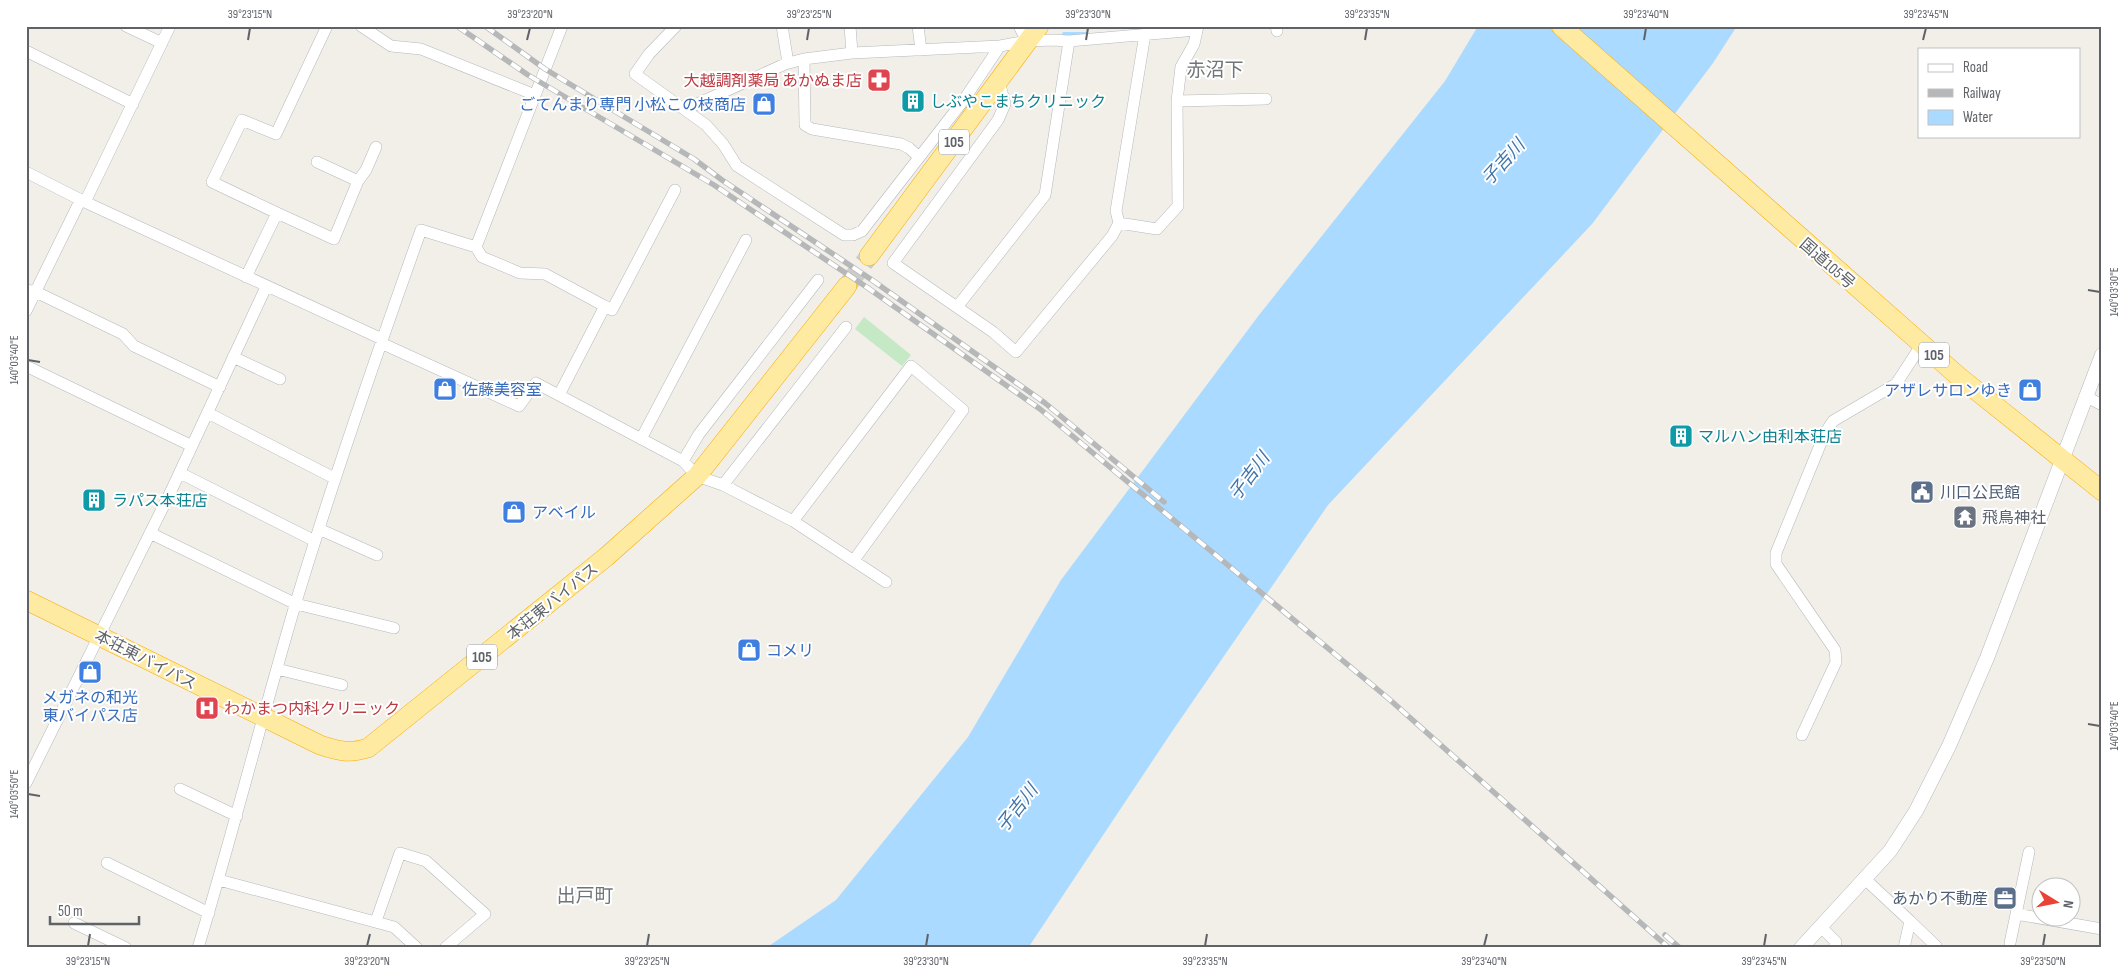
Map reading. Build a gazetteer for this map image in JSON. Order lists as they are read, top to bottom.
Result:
{
  "streets": {
    "highway": ["105", "国道105号", "本荘東バイパス"]
  },
  "districts": ["赤沼下", "出戸町"],
  "water": ["子吉川"],
  "places": {
    "pharmacy": ["大越調剤薬局 あかぬま店"],
    "building": ["しぶやこまちクリニック", "マルハン由利本荘店", "ラパス本荘店"],
    "shop": [
      "ごてんまり専門 小松この枝商店",
      "佐藤美容室",
      "アザレサロンゆき",
      "アベイル",
      "コメリ",
      "メガネの和光 東バイパス店"
    ],
    "public building": ["川口公民館"],
    "temple": ["飛鳥神社"],
    "hospital": ["わかまつ内科クリニック"],
    "office": ["あかり不動産"]
  },
  "legend": ["Road", "Railway", "Water"],
  "scale_bar": "50 m",
  "north": "right",
  "coordinates": [
    "39°23'15\"N",
    "39°23'20\"N",
    "39°23'25\"N",
    "39°23'30\"N",
    "39°23'35\"N",
    "39°23'40\"N",
    "39°23'45\"N",
    "140°03'30\"E",
    "140°03'40\"E",
    "140°03'50\"E",
    "39°23'50\"N"
  ]
}
